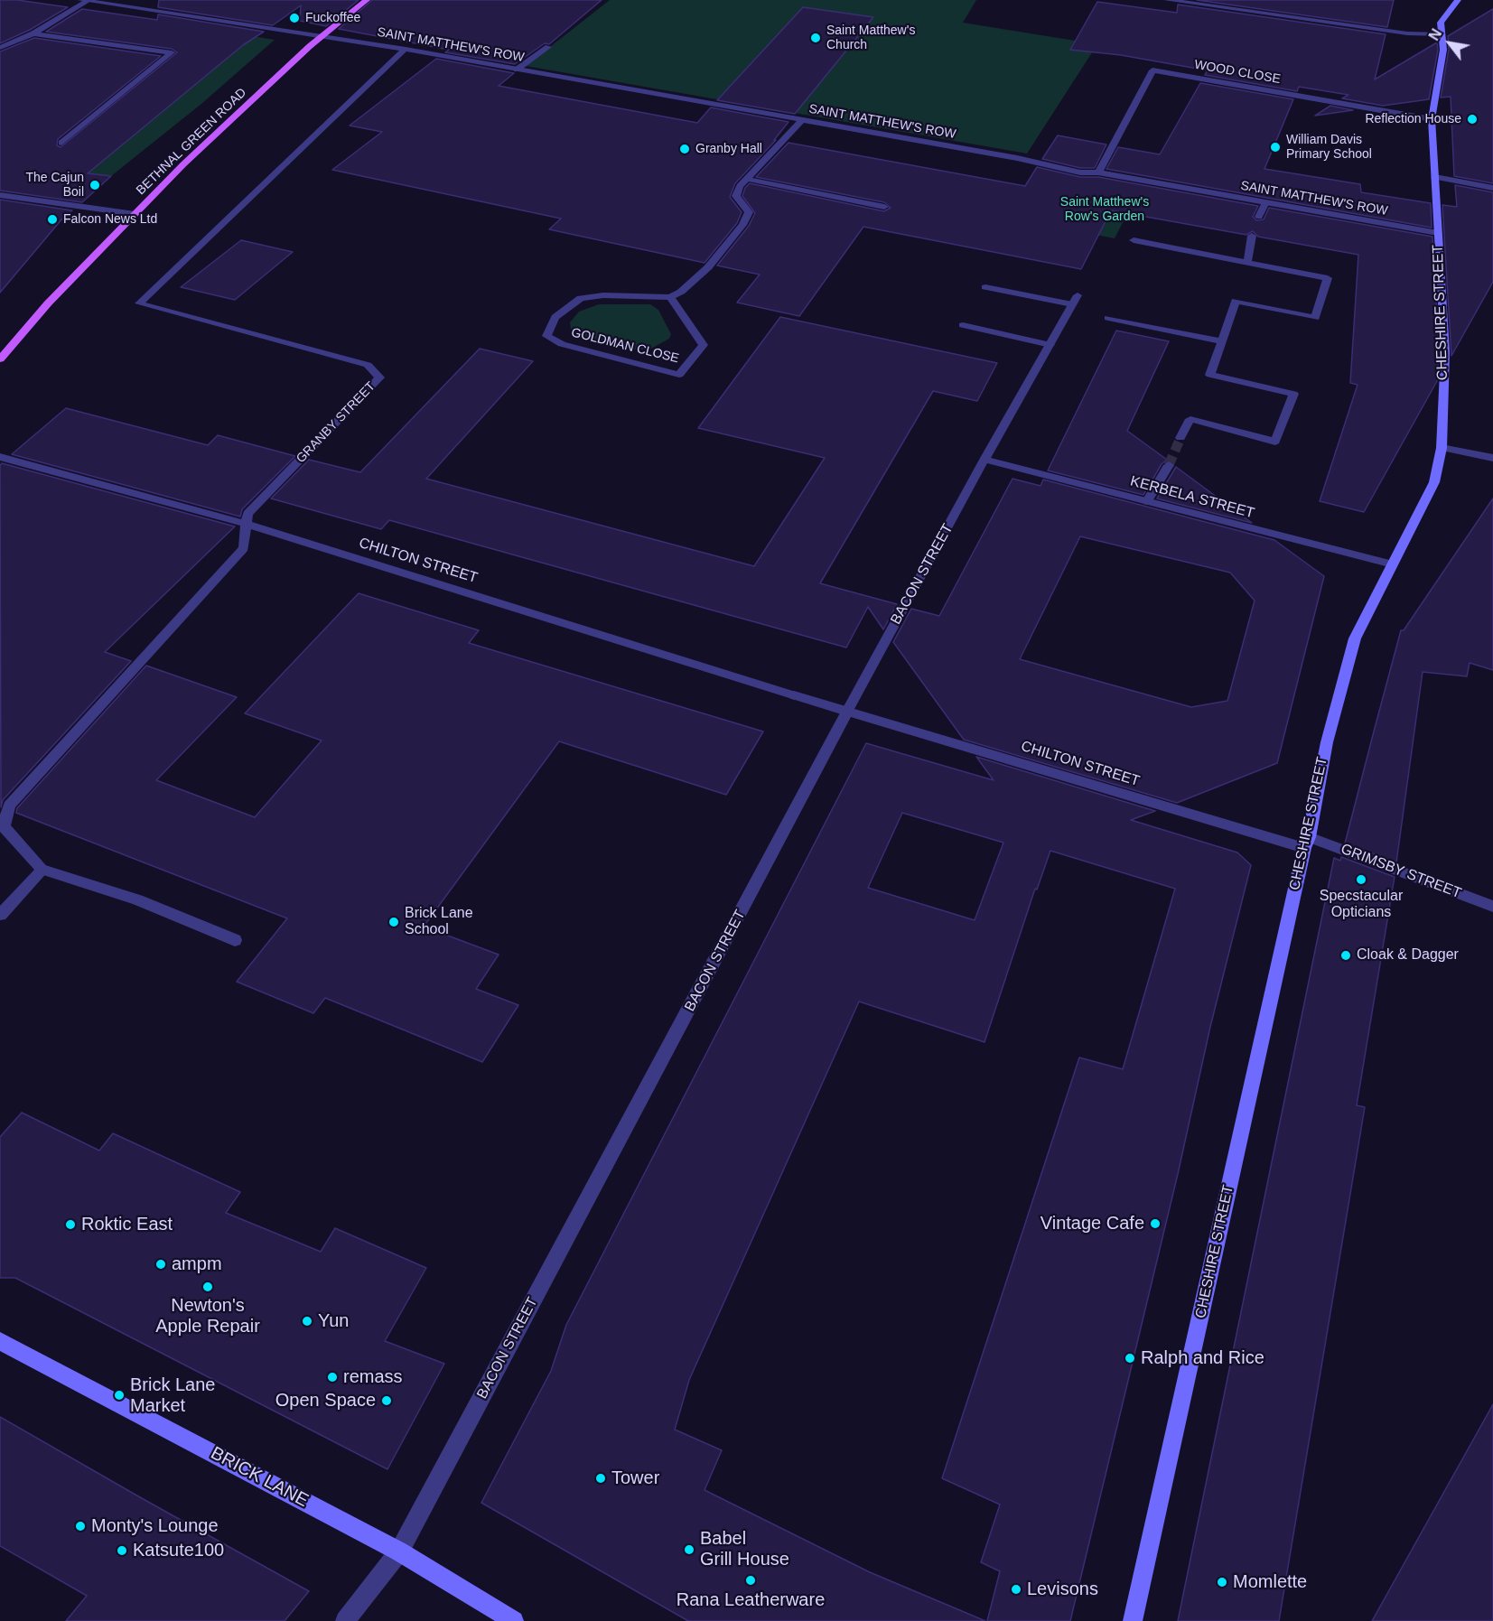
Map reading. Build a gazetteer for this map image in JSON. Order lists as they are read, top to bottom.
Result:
{
  "streets": {
    "main road": ["BETHNAL GREEN ROAD", "CHESHIRE STREET", "BRICK LANE"],
    "street": [
      "SAINT MATTHEW'S ROW",
      "WOOD CLOSE",
      "GOLDMAN CLOSE",
      "GRANBY STREET",
      "KERBELA STREET",
      "CHILTON STREET",
      "BACON STREET",
      "GRIMSBY STREET"
    ]
  },
  "crossings": [
    ["SAINT MATTHEW'S ROW", "WOOD CLOSE"],
    ["SAINT MATTHEW'S ROW", "BETHNAL GREEN ROAD"],
    ["SAINT MATTHEW'S ROW", "CHESHIRE STREET"],
    ["SAINT MATTHEW'S ROW", "GRANBY STREET"],
    ["WOOD CLOSE", "CHESHIRE STREET"],
    ["CHESHIRE STREET", "KERBELA STREET"],
    ["CHESHIRE STREET", "CHILTON STREET"],
    ["CHESHIRE STREET", "GRIMSBY STREET"],
    ["GRANBY STREET", "CHILTON STREET"],
    ["KERBELA STREET", "BACON STREET"],
    ["CHILTON STREET", "BACON STREET"],
    ["CHILTON STREET", "GRIMSBY STREET"],
    ["BACON STREET", "BRICK LANE"]
  ],
  "parks": ["Saint Matthew's Row's Garden"],
  "places": [
    "Fuckoffee",
    "Saint Matthew's Church",
    "Reflection House",
    "William Davis Primary School",
    "Granby Hall",
    "The Cajun Boil",
    "Falcon News Ltd",
    "Specstacular Opticians",
    "Brick Lane School",
    "Cloak & Dagger",
    "Vintage Cafe",
    "Roktic East",
    "ampm",
    "Newton's Apple Repair",
    "Yun",
    "Ralph and Rice",
    "remass",
    "Brick Lane Market",
    "Open Space",
    "Tower",
    "Monty's Lounge",
    "Babel Grill House",
    "Katsute100",
    "Rana Leatherware",
    "Momlette",
    "Levisons"
  ],
  "north": "top left"
}
